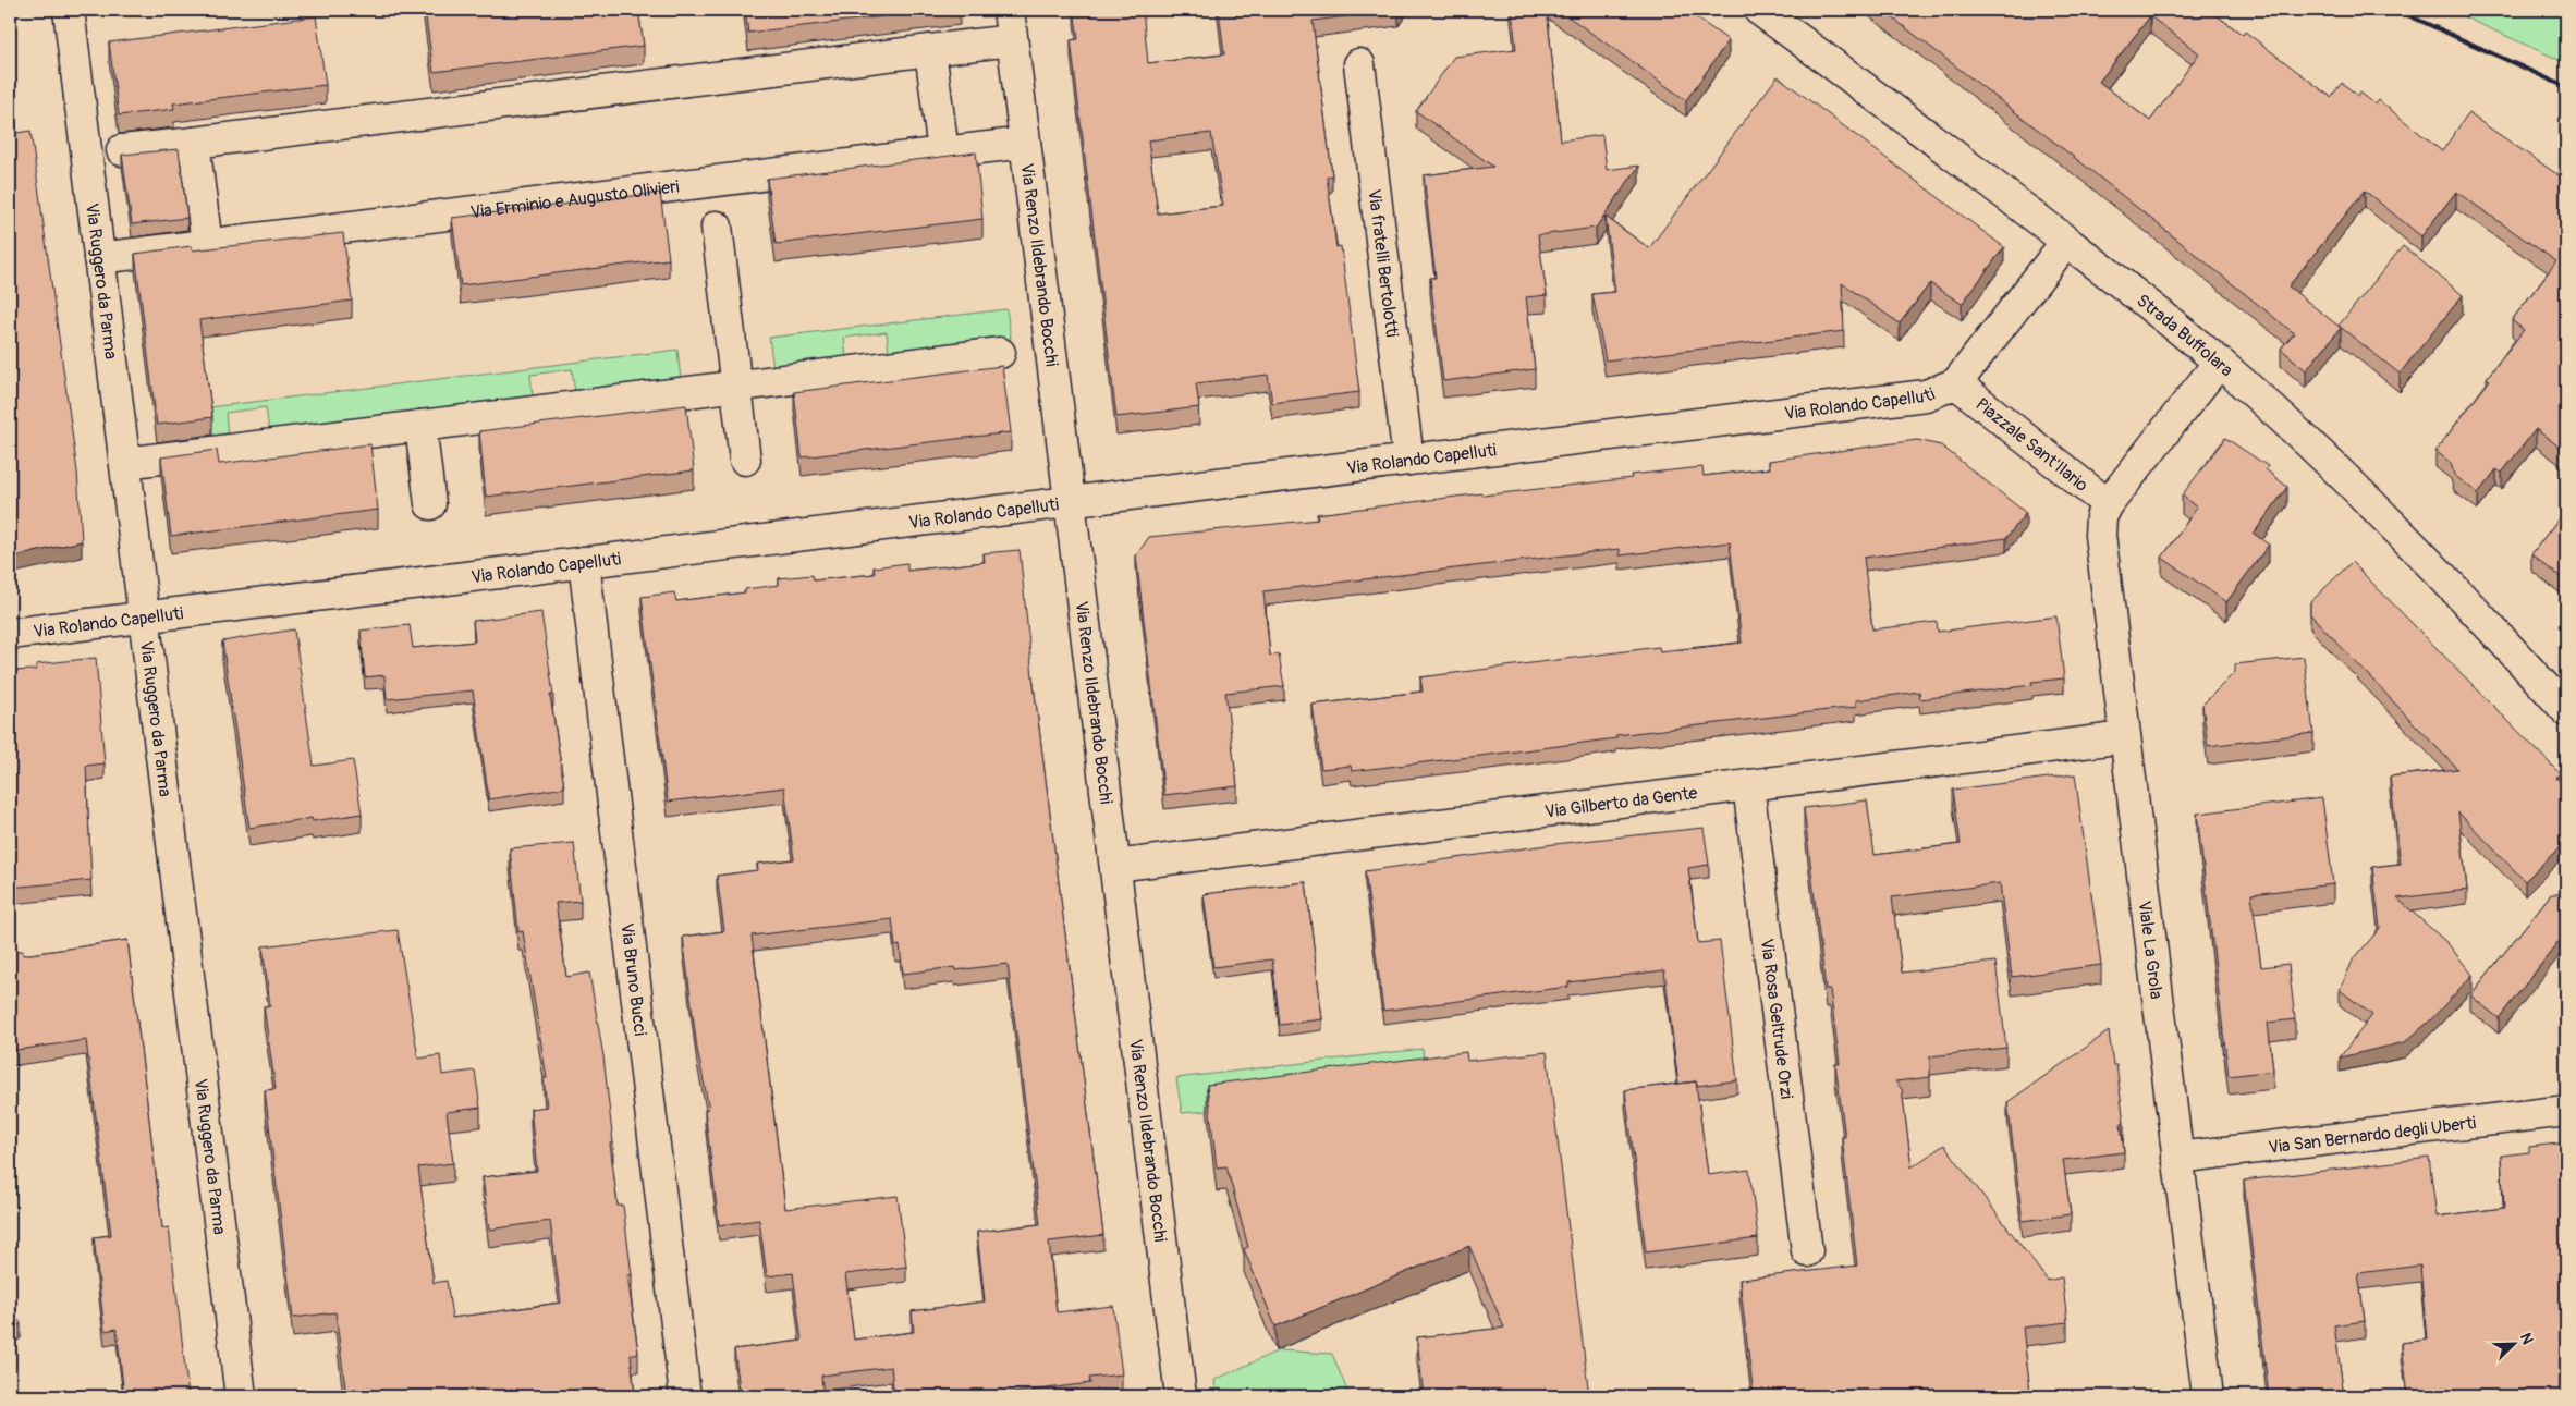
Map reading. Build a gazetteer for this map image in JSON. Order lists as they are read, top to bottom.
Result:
{
  "streets": {
    "street": [
      "Via Erminio e Augusto Olivieri",
      "Via fratelli Bertolotti",
      "Via Renzo Ildebrando Bocchi",
      "Via Ruggero da Parma",
      "Strada Buffolara",
      "Via Rolando Capelluti",
      "Piazzale Sant'Ilario",
      "Via Gilberto da Gente",
      "Viale La Grola",
      "Via Bruno Bucci",
      "Via Rosa Geltrude Orzi",
      "Via San Bernardo degli Uberti"
    ]
  },
  "crossings": [
    ["Via Erminio e Augusto Olivieri", "Via Renzo Ildebrando Bocchi"],
    ["Via Erminio e Augusto Olivieri", "Via Ruggero da Parma"],
    ["Via fratelli Bertolotti", "Via Rolando Capelluti"],
    ["Via Renzo Ildebrando Bocchi", "Via Rolando Capelluti"],
    ["Via Renzo Ildebrando Bocchi", "Via Gilberto da Gente"],
    ["Via Ruggero da Parma", "Via Rolando Capelluti"],
    ["Via Rolando Capelluti", "Piazzale Sant'Ilario"],
    ["Via Rolando Capelluti", "Via Bruno Bucci"],
    ["Piazzale Sant'Ilario", "Viale La Grola"],
    ["Via Gilberto da Gente", "Viale La Grola"],
    ["Via Gilberto da Gente", "Via Rosa Geltrude Orzi"],
    ["Viale La Grola", "Via San Bernardo degli Uberti"]
  ],
  "north": "top right"
}
